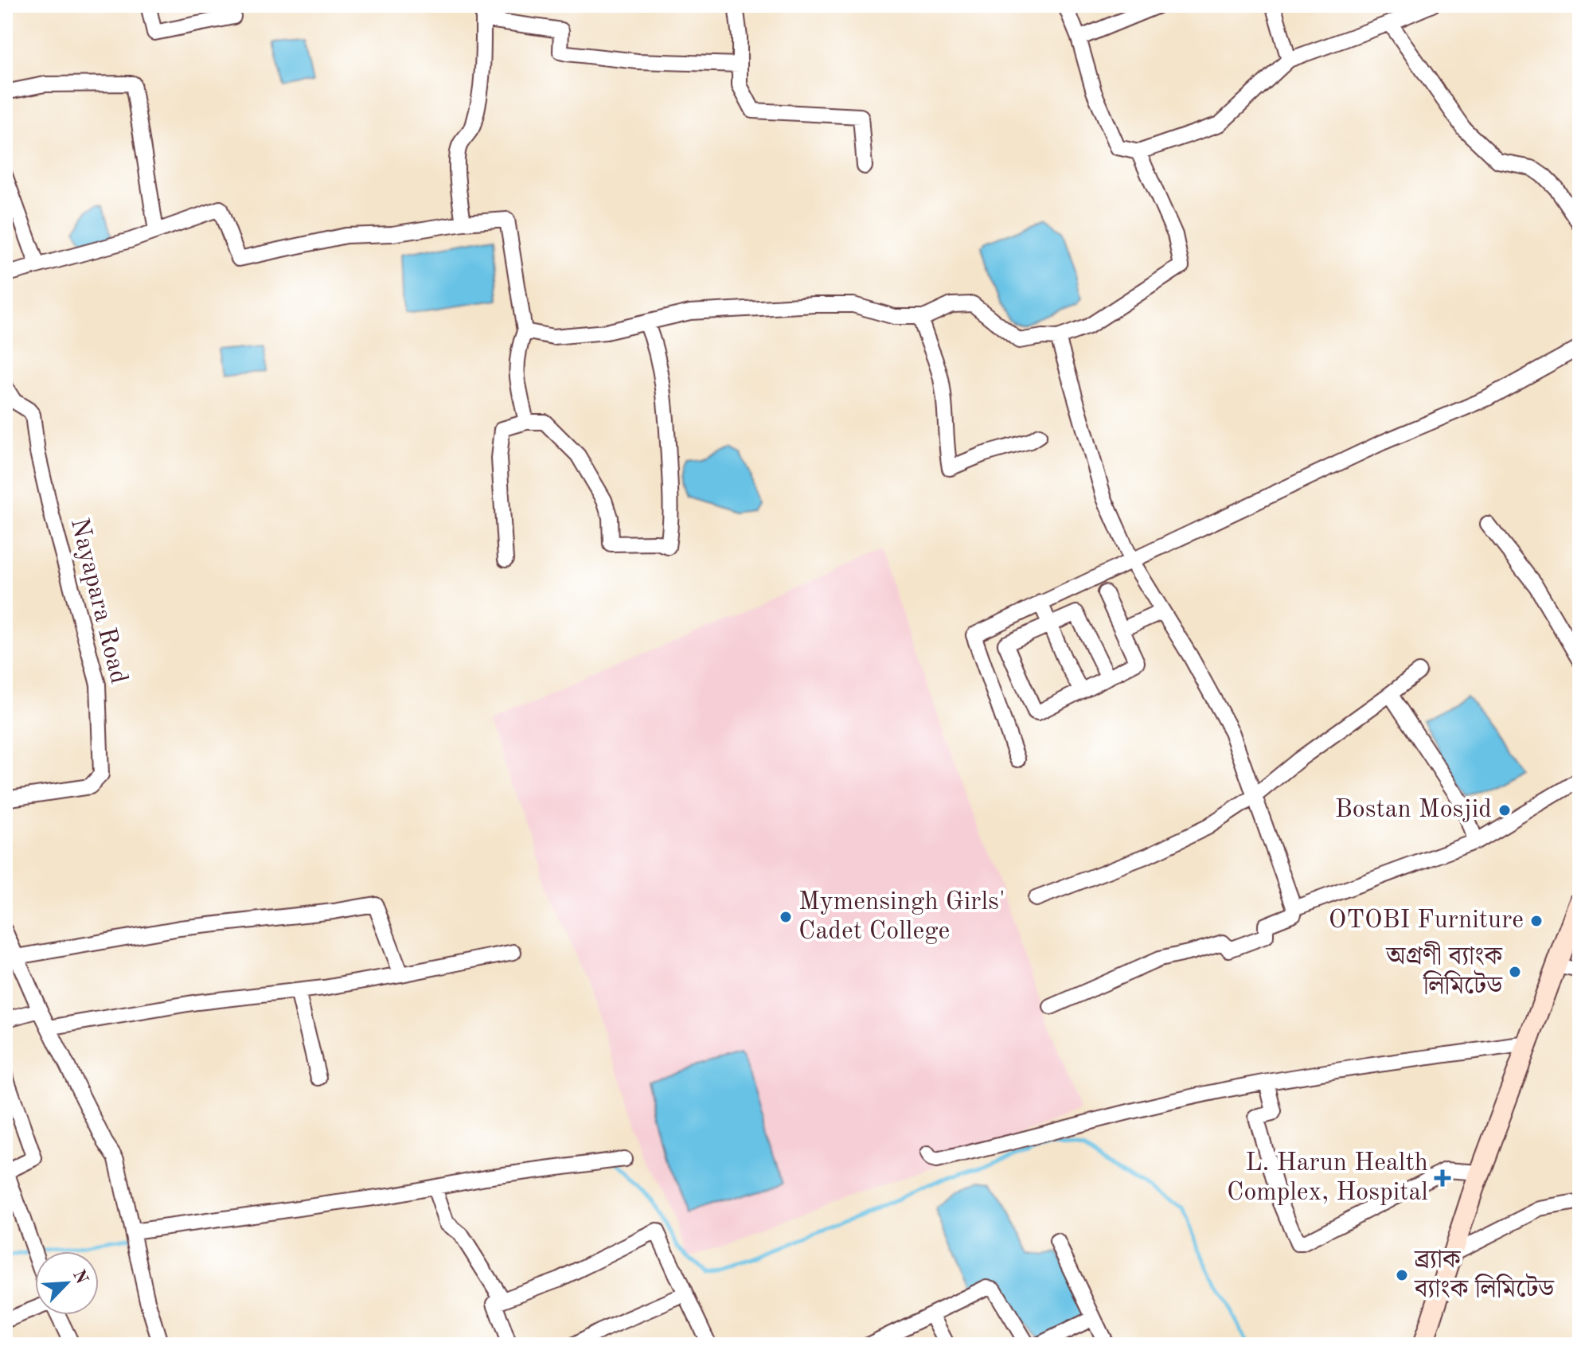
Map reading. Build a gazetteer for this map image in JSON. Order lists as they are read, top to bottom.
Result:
{
  "streets": {
    "street": ["Nayapara Road"]
  },
  "places": {
    "other": [
      "Bostan Mosjid",
      "Mymensingh Girls' Cadet College",
      "OTOBI Furniture",
      "অগ্রণী ব্যাংক লিমিটেড",
      "ব্র্যাক ব্যাংক লিমিটেড"
    ],
    "health": ["L. Harun Health Complex, Hospital"]
  },
  "north": "top right"
}
